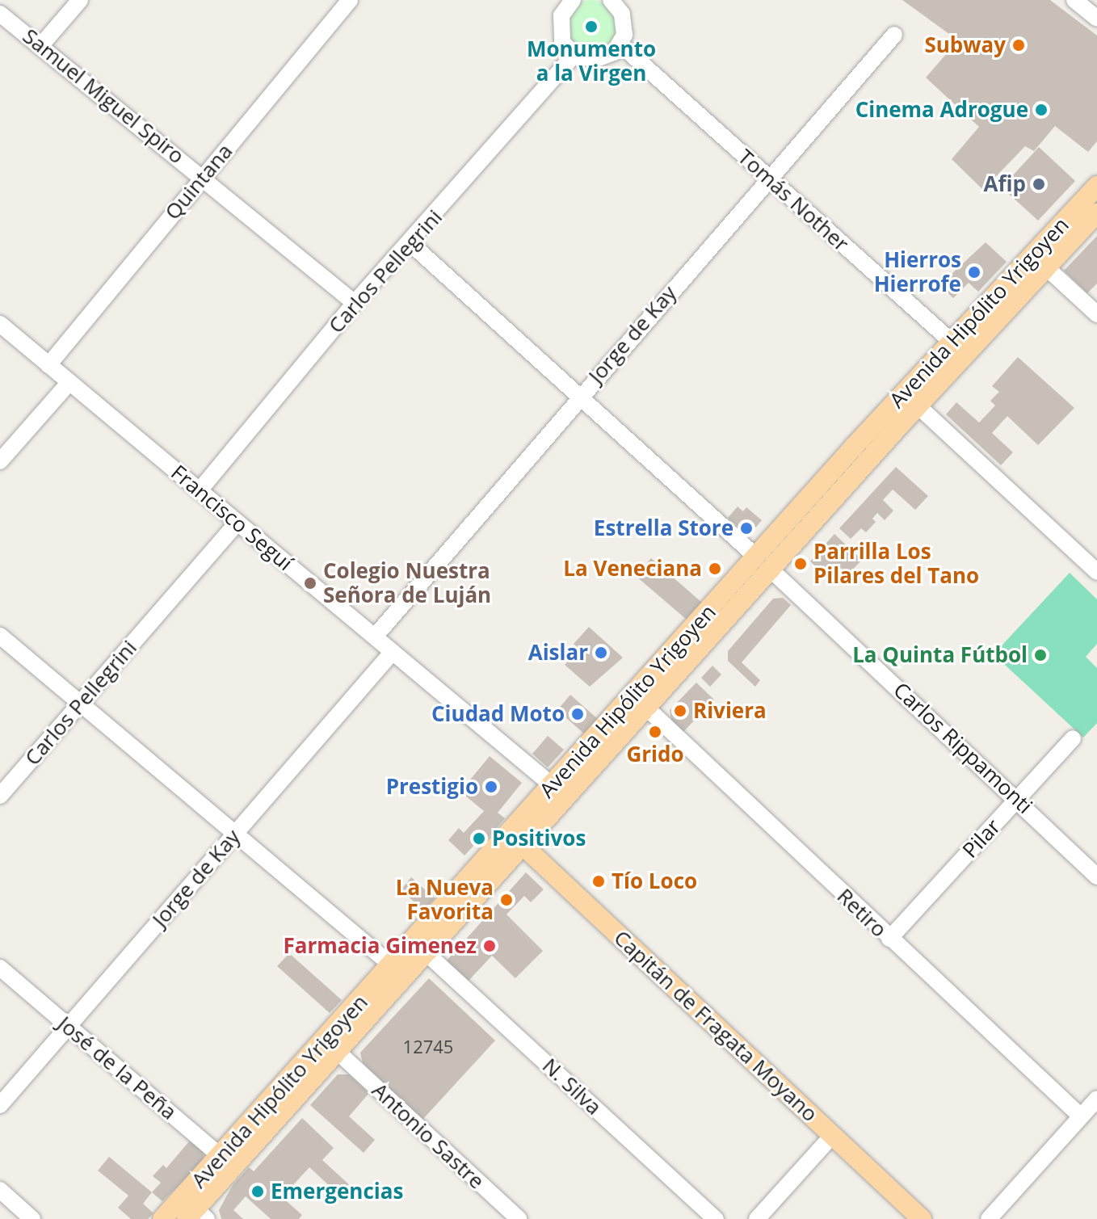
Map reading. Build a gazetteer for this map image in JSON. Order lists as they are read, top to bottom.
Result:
{
  "streets": {
    "main road": ["Avenida Hipólito Yrigoyen", "Capitán de Fragata Moyano"],
    "street": [
      "Samuel Miguel Spiro",
      "Quintana",
      "Tomás Nother",
      "Carlos Pellegrini",
      "Jorge de Kay",
      "Francisco Seguí",
      "Carlos Rippamonti",
      "Pilar",
      "Retiro",
      "José de la Peña",
      "N. Silva",
      "Antonio Sastre"
    ]
  },
  "crossings": [
    ["Samuel Miguel Spiro", "Quintana"],
    ["Samuel Miguel Spiro", "Carlos Pellegrini"],
    ["Quintana", "Francisco Seguí"],
    ["Tomás Nother", "Avenida Hipólito Yrigoyen"],
    ["Tomás Nother", "Jorge de Kay"],
    ["Carlos Pellegrini", "Francisco Seguí"],
    ["Avenida Hipólito Yrigoyen", "Francisco Seguí"],
    ["Avenida Hipólito Yrigoyen", "Carlos Rippamonti"],
    ["Avenida Hipólito Yrigoyen", "Retiro"],
    ["Avenida Hipólito Yrigoyen", "Capitán de Fragata Moyano"],
    ["Avenida Hipólito Yrigoyen", "José de la Peña"],
    ["Avenida Hipólito Yrigoyen", "N. Silva"],
    ["Avenida Hipólito Yrigoyen", "Antonio Sastre"],
    ["Jorge de Kay", "Francisco Seguí"],
    ["Jorge de Kay", "José de la Peña"],
    ["Carlos Rippamonti", "Pilar"],
    ["Pilar", "Retiro"]
  ],
  "places": [
    "Monumento a la Virgen",
    "Subway",
    "Cinema Adrogue",
    "Afip",
    "Hierros Hierrofe",
    "Estrella Store",
    "Parrilla Los Pilares del Tano",
    "La Veneciana",
    "Colegio Nuestra Señora de Luján",
    "Aislar",
    "La Quinta Fútbol",
    "Riviera",
    "Ciudad Moto",
    "Grido",
    "Prestigio",
    "Positivos",
    "Tío Loco",
    "La Nueva Favorita",
    "Farmacia Gimenez",
    "Emergencias"
  ],
  "house_numbers": ["12745"]
}
